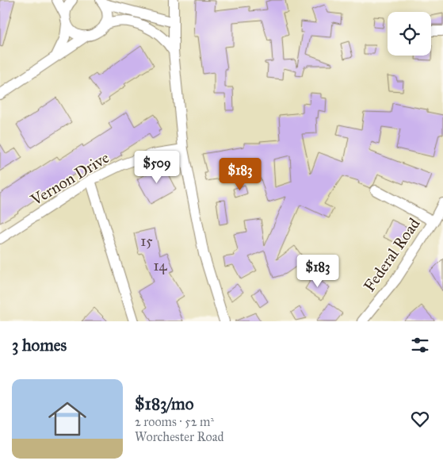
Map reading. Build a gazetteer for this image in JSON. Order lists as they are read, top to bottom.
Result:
{
  "streets": {
    "street": ["Vernon Drive", "Federal Road"]
  },
  "house_numbers": ["15", "14"],
  "page": {
    "price": ["$509", "$183", "$183"],
    "heading": "3 homes",
    "list": [
      {
        "name": "$183/mo",
        "note": "2 rooms · 52 m² · Worchester Road"
      }
    ]
  }
}
